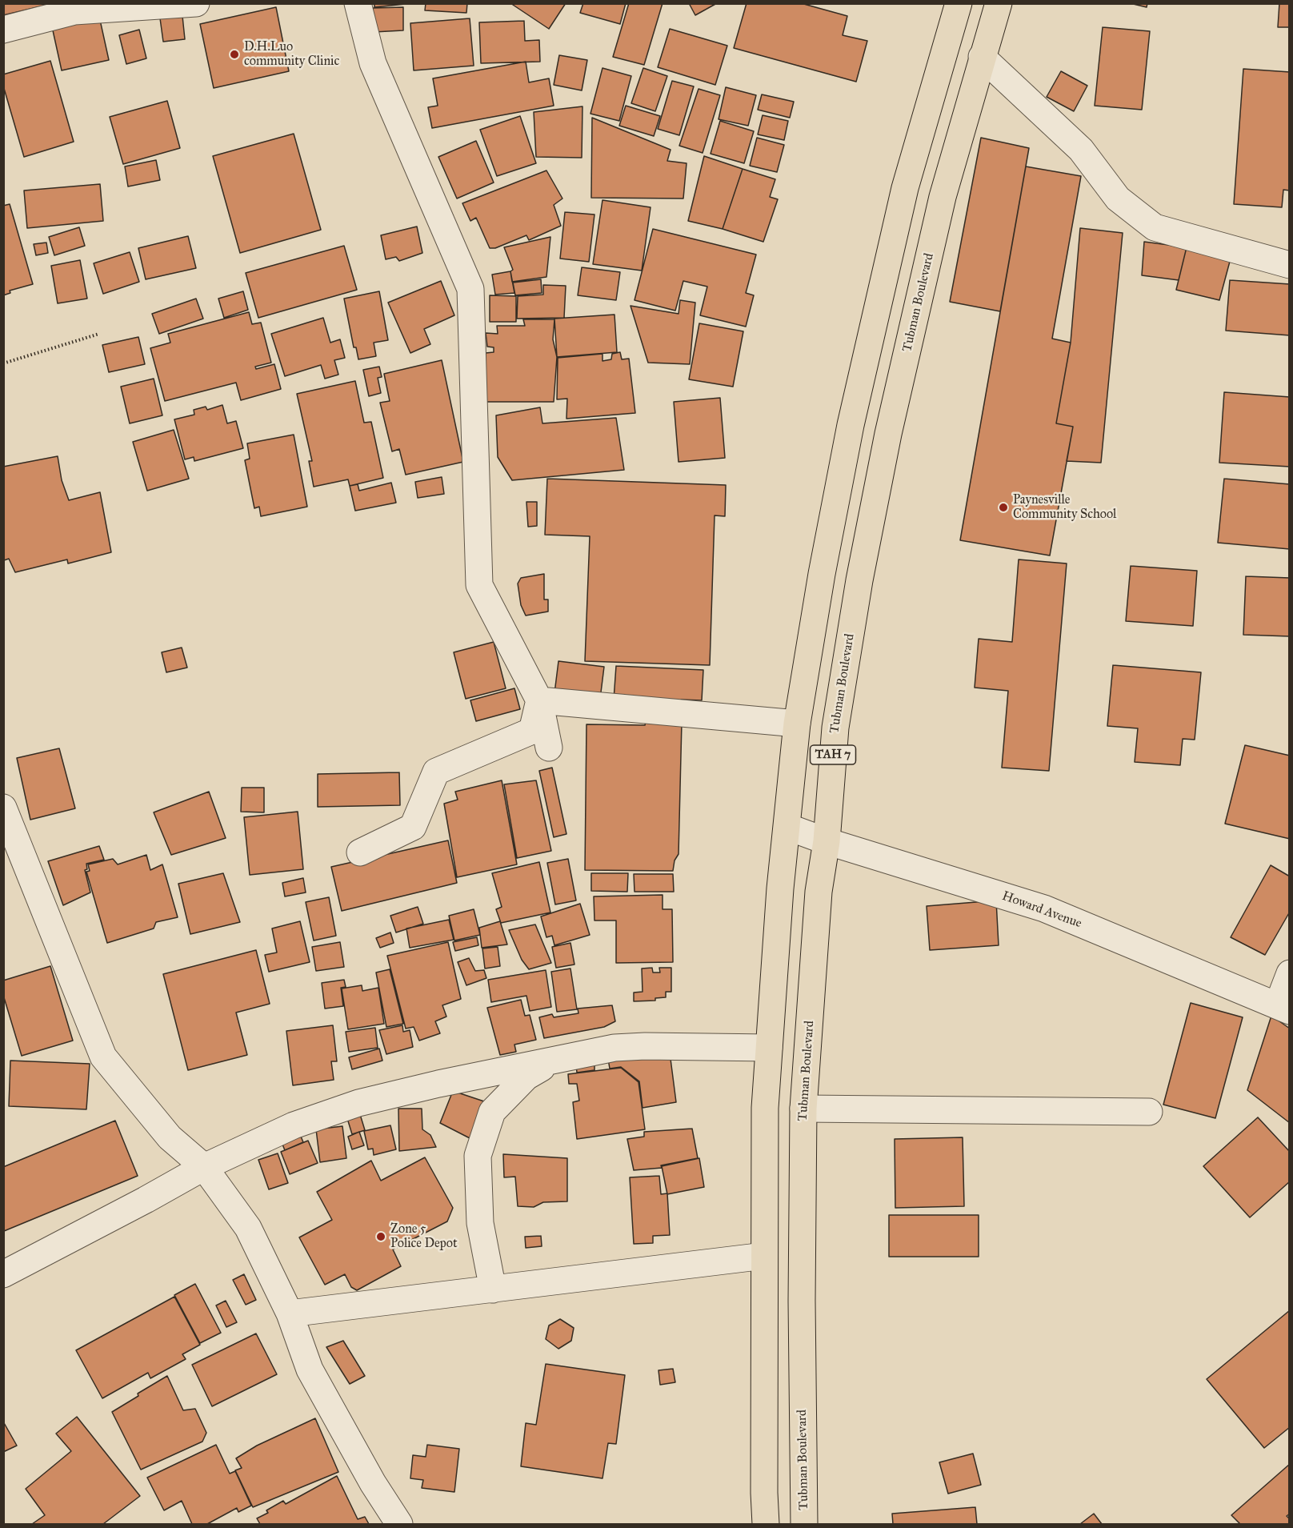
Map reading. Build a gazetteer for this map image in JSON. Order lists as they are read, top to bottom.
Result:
{
  "streets": {
    "highway": ["Tubman Boulevard", "TAH 7"],
    "street": ["Howard Avenue"]
  },
  "crossings": [
    ["Tubman Boulevard", "Howard Avenue"],
    ["TAH 7", "Howard Avenue"]
  ],
  "places": ["D.H.Luo community Clinic", "Paynesville Community School", "Zone 5 Police Depot"]
}
